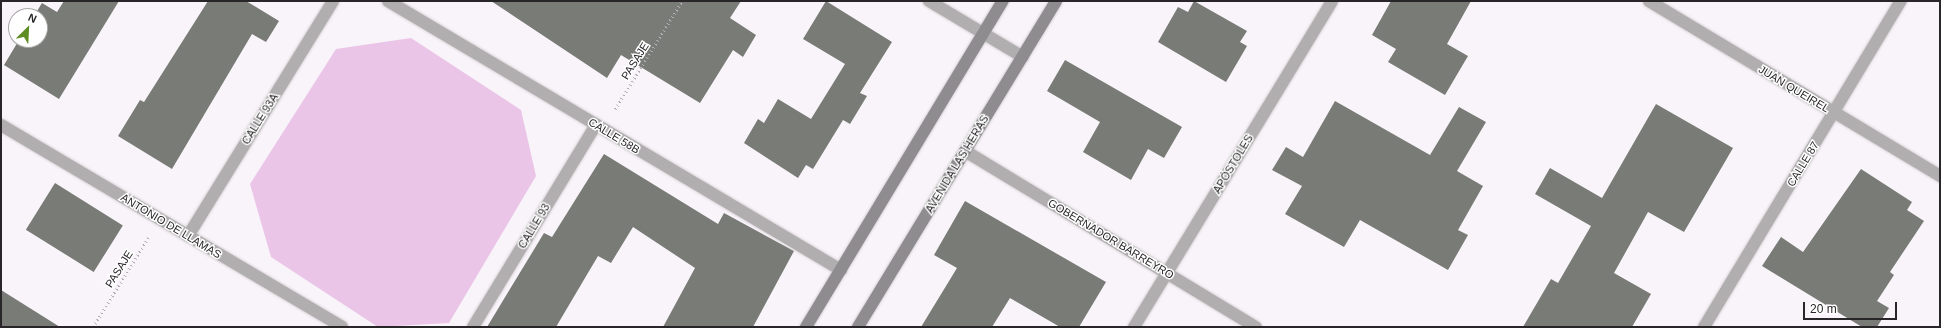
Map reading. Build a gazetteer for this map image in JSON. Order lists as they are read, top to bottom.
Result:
{
  "streets": {
    "main road": ["AVENIDA LAS HERAS"],
    "street": [
      "JUAN QUEIREL",
      "CALLE 93A",
      "CALLE 58B",
      "APÓSTOLES",
      "CALLE 87",
      "ANTONIO DE LLAMAS",
      "CALLE 93",
      "GOBERNADOR BARREYRO"
    ],
    "path": ["PASAJE"]
  },
  "crossings": [
    ["PASAJE", "CALLE 58B"],
    ["PASAJE", "ANTONIO DE LLAMAS"],
    ["PASAJE", "CALLE 93"],
    ["JUAN QUEIREL", "CALLE 87"],
    ["CALLE 93A", "ANTONIO DE LLAMAS"],
    ["CALLE 58B", "CALLE 93"],
    ["AVENIDA LAS HERAS", "GOBERNADOR BARREYRO"],
    ["APÓSTOLES", "GOBERNADOR BARREYRO"]
  ],
  "scale_bar": "20 m",
  "north": "top right"
}
